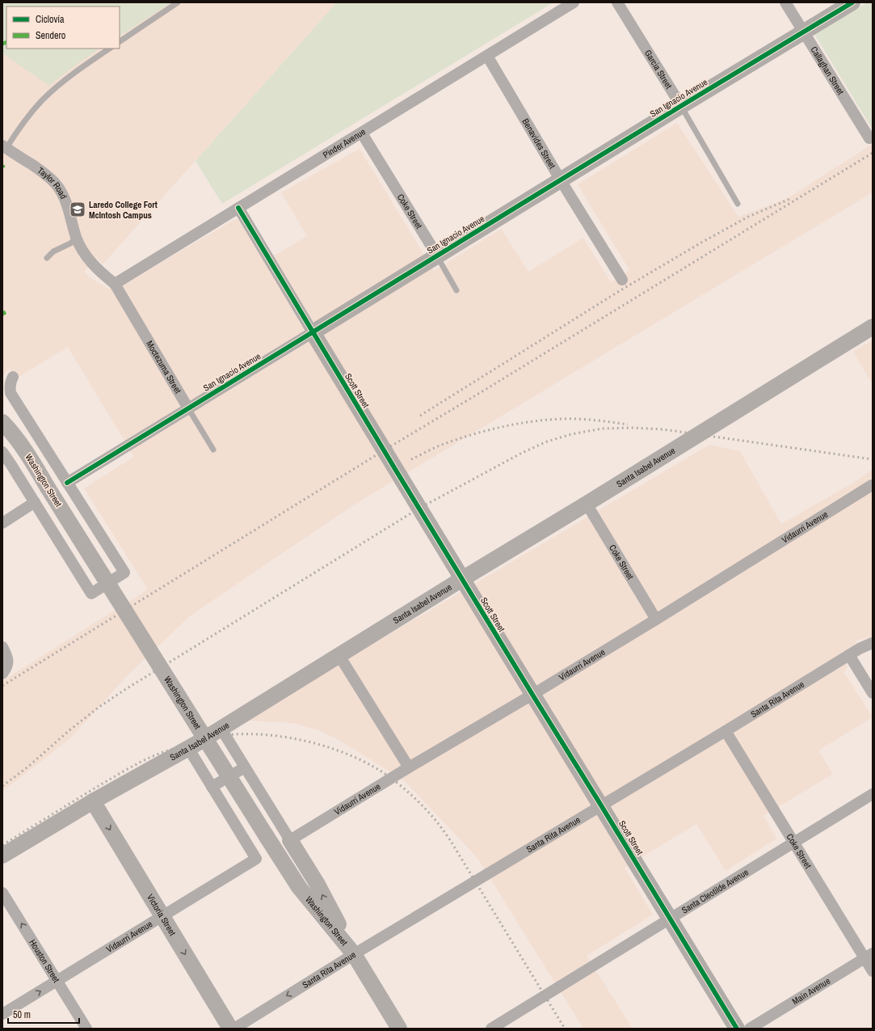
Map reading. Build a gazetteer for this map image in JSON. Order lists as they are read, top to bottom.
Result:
{
  "streets": {
    "main road": [
      "San Ignacio Avenue",
      "Scott Street",
      "Santa Isabel Avenue",
      "Washington Street",
      "Victoria Street"
    ],
    "street": [
      "Garcia Street",
      "Callaghan Street",
      "Pinder Avenue",
      "Benavides Street",
      "Taylor Road",
      "Coke Street",
      "Moctezuma Street",
      "Vidaurri Avenue",
      "Santa Rita Avenue",
      "Santa Cleotilde Avenue",
      "Houston Street",
      "Main Avenue"
    ]
  },
  "crossings": [
    ["Garcia Street", "San Ignacio Avenue"],
    ["Callaghan Street", "San Ignacio Avenue"],
    ["San Ignacio Avenue", "Benavides Street"],
    ["San Ignacio Avenue", "Coke Street"],
    ["San Ignacio Avenue", "Moctezuma Street"],
    ["San Ignacio Avenue", "Scott Street"],
    ["Pinder Avenue", "Benavides Street"],
    ["Pinder Avenue", "Taylor Road"],
    ["Pinder Avenue", "Coke Street"],
    ["Pinder Avenue", "Moctezuma Street"],
    ["Pinder Avenue", "Scott Street"],
    ["Taylor Road", "Moctezuma Street"],
    ["Coke Street", "Santa Isabel Avenue"],
    ["Coke Street", "Vidaurri Avenue"],
    ["Coke Street", "Santa Rita Avenue"],
    ["Coke Street", "Santa Cleotilde Avenue"],
    ["Coke Street", "Main Avenue"],
    ["Scott Street", "Santa Isabel Avenue"],
    ["Scott Street", "Vidaurri Avenue"],
    ["Scott Street", "Santa Rita Avenue"],
    ["Scott Street", "Santa Cleotilde Avenue"],
    ["Santa Isabel Avenue", "Victoria Street"],
    ["Washington Street", "Santa Rita Avenue"],
    ["Vidaurri Avenue", "Victoria Street"],
    ["Vidaurri Avenue", "Houston Street"]
  ],
  "one_way": ["Victoria Street", "Houston Street"],
  "places": {
    "school or university": ["Laredo College Fort McIntosh Campus"]
  },
  "legend": ["Ciclovía", "Sendero"],
  "scale_bar": "50 m"
}
